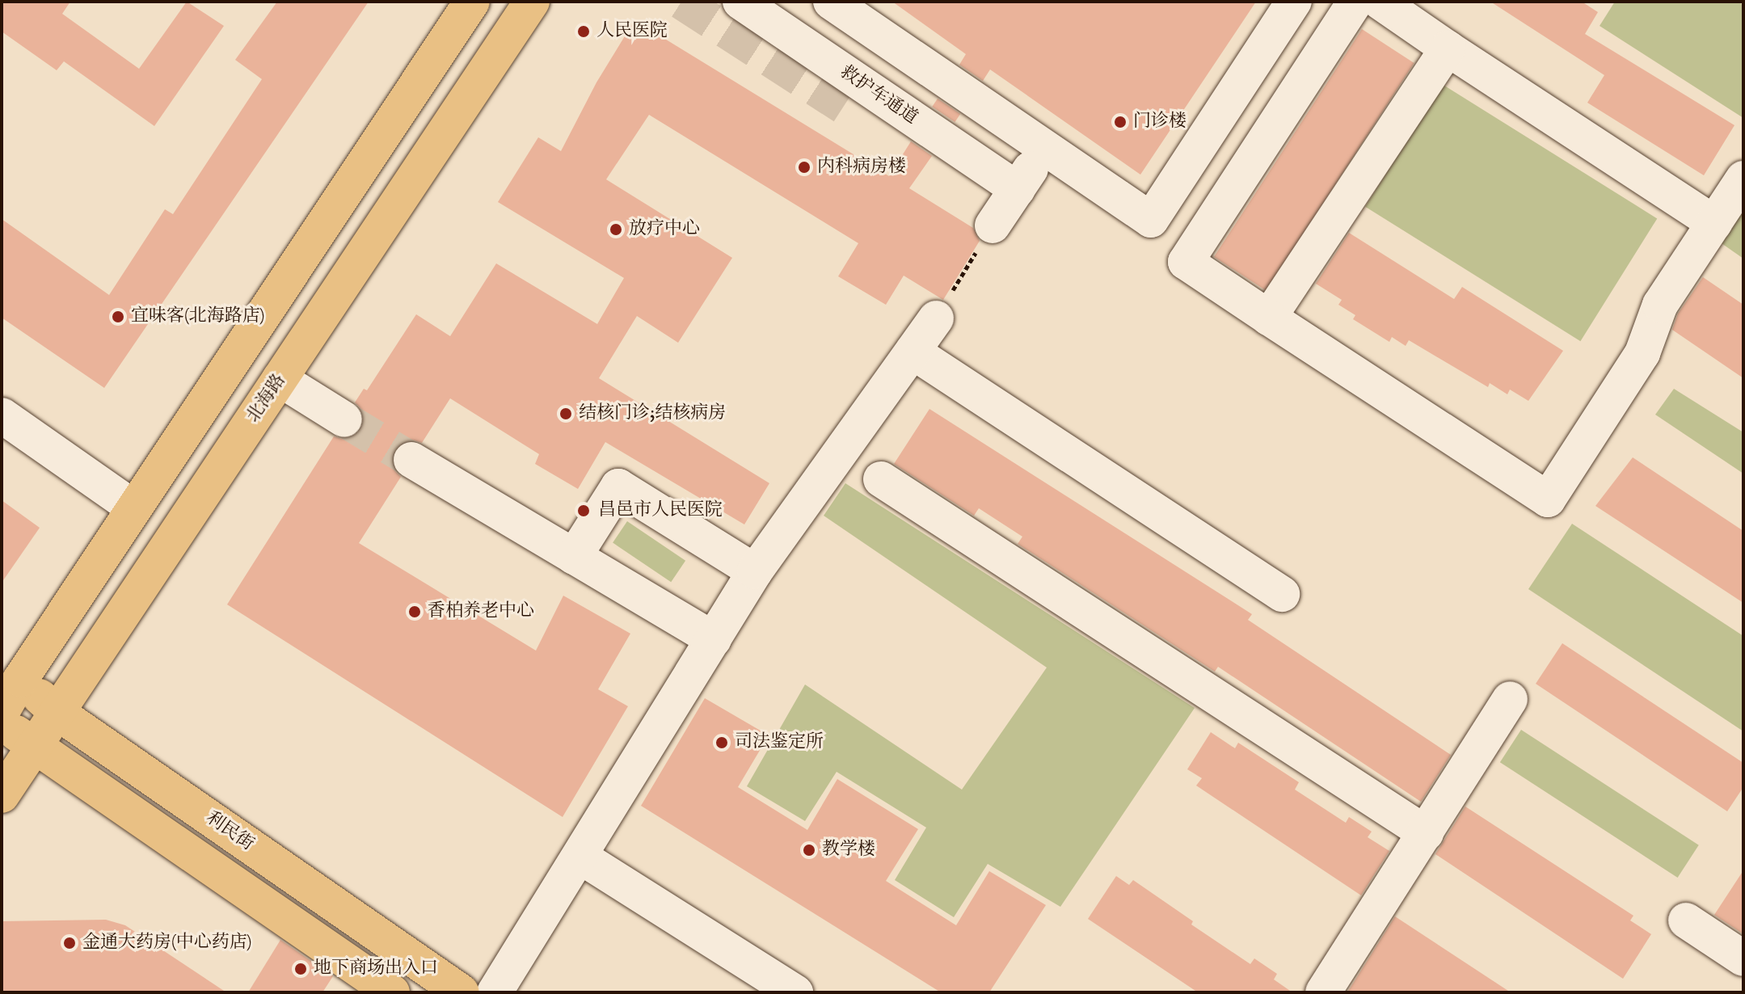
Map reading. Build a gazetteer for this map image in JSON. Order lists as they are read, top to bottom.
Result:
{
  "streets": {
    "main road": ["北海路", "利民街"],
    "lane": ["救护车通道"]
  },
  "crossings": [
    ["北海路", "利民街"]
  ],
  "places": [
    "人民医院",
    "门诊楼",
    "内科病房楼",
    "放疗中心",
    "宜味客(北海路店)",
    "结核门诊;结核病房",
    "昌邑市人民医院",
    "香柏养老中心",
    "司法鉴定所",
    "教学楼",
    "金通大药房(中心药店)",
    "地下商场出入口"
  ]
}
